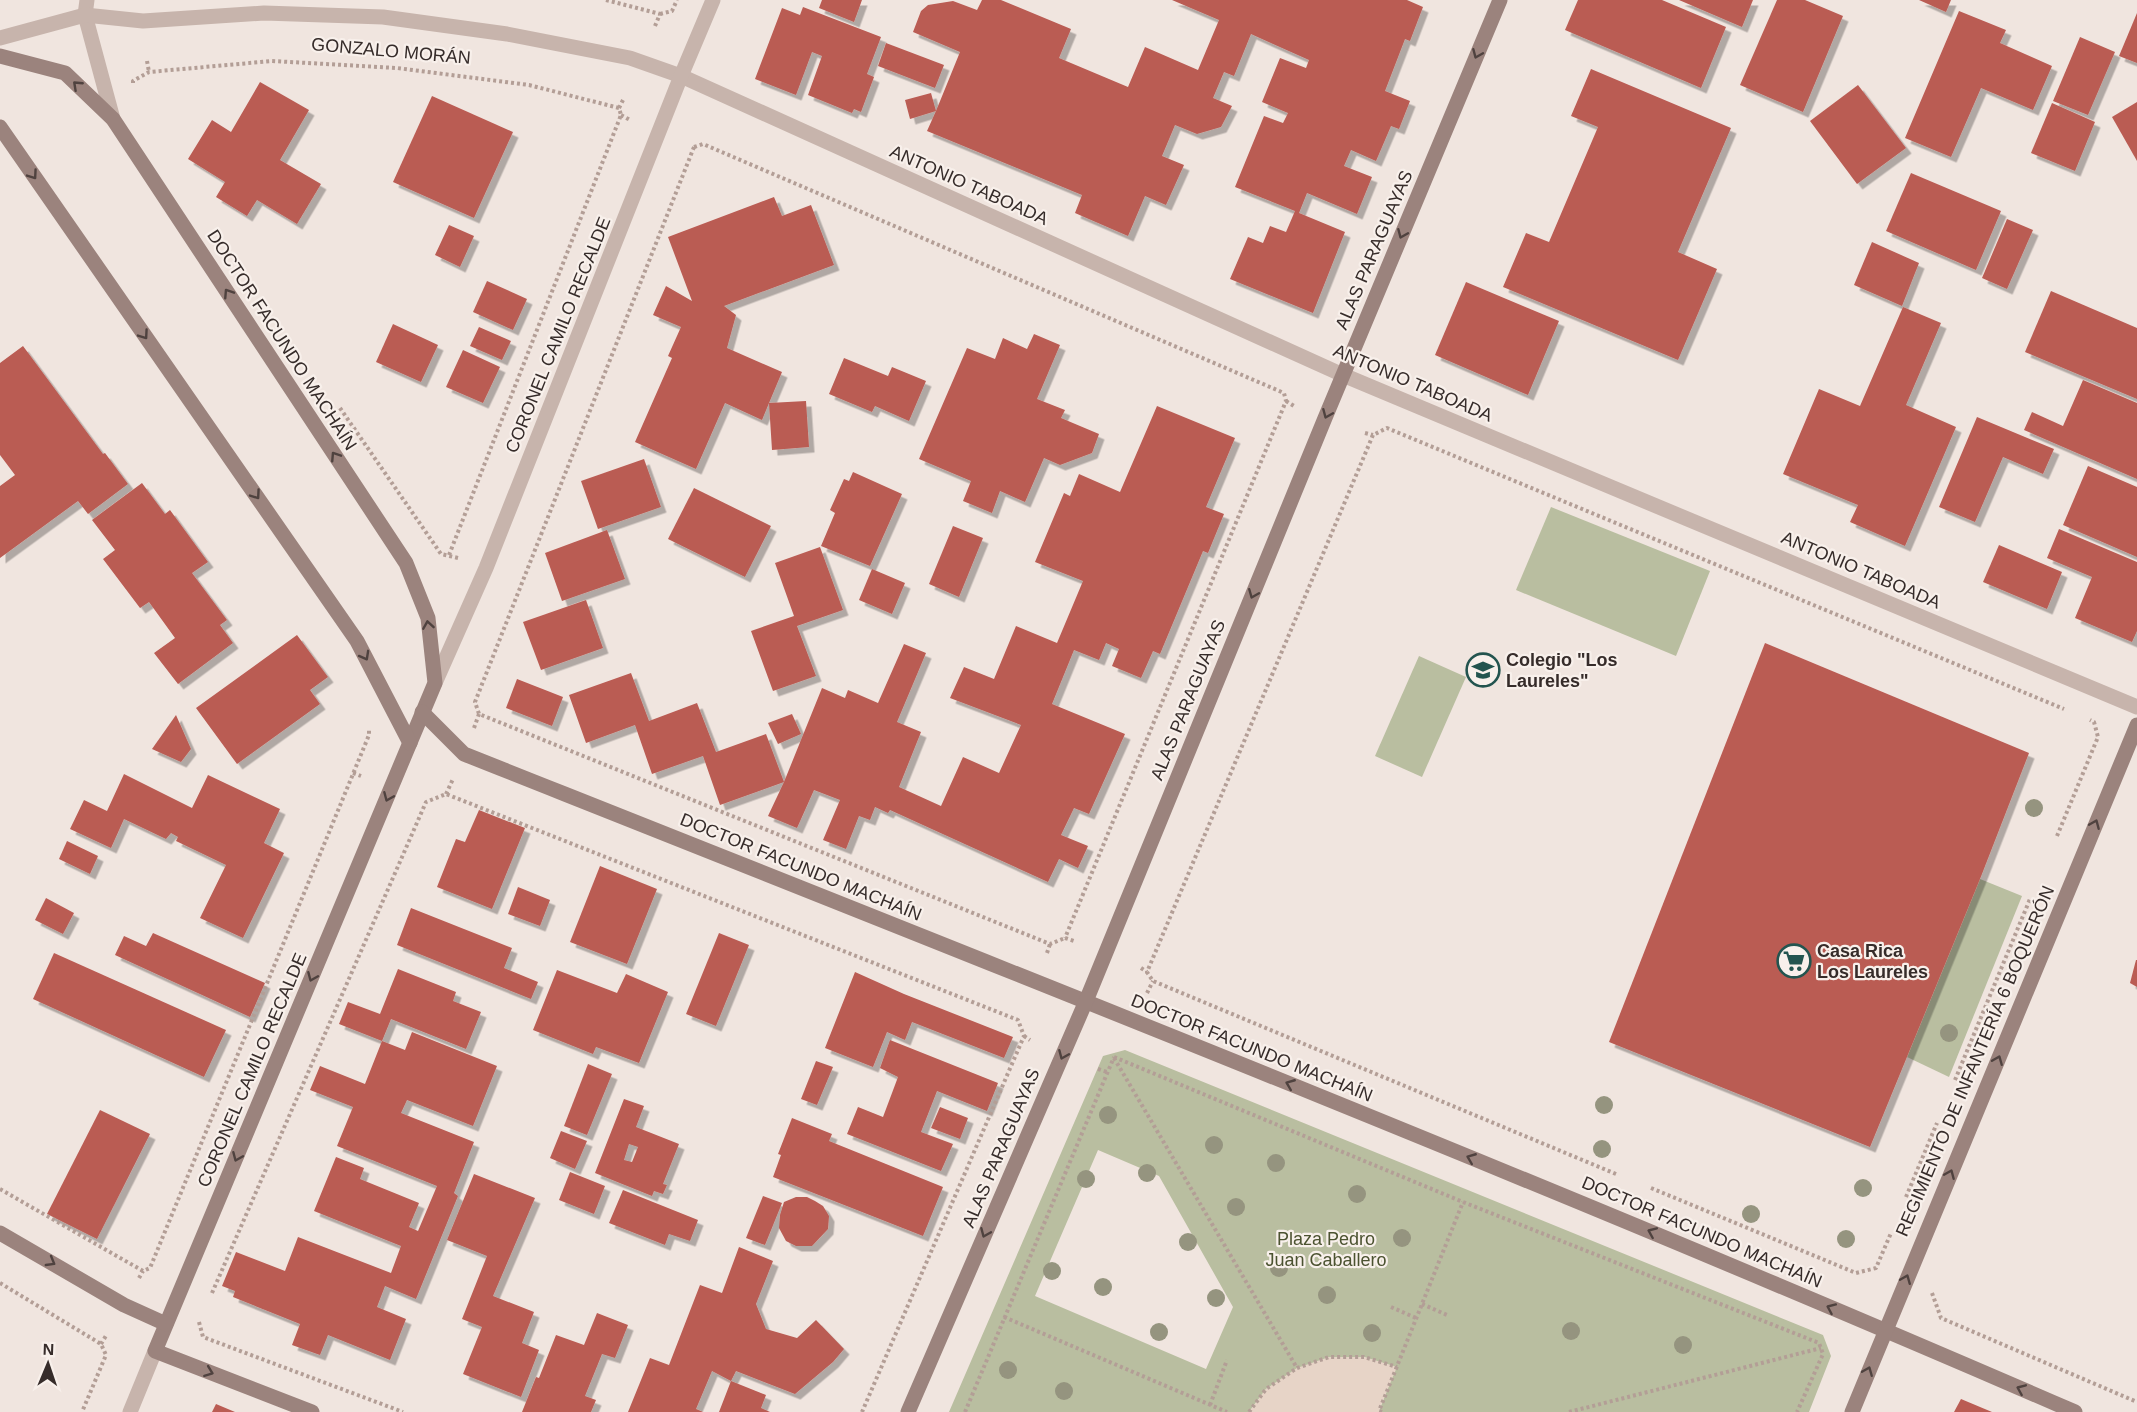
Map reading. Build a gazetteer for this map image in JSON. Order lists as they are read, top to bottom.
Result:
{
  "streets": {
    "main road": [
      "ALAS PARAGUAYAS",
      "CORONEL CAMILO RECALDE",
      "DOCTOR FACUNDO MACHAÍN",
      "REGIMIENTO DE INFANTERÍA 6 BOQUERÓN"
    ],
    "street": ["GONZALO MORÁN", "ANTONIO TABOADA"]
  },
  "crossings": [
    ["GONZALO MORÁN", "ANTONIO TABOADA"],
    ["GONZALO MORÁN", "CORONEL CAMILO RECALDE"],
    ["ANTONIO TABOADA", "ALAS PARAGUAYAS"],
    ["ANTONIO TABOADA", "CORONEL CAMILO RECALDE"],
    ["ALAS PARAGUAYAS", "DOCTOR FACUNDO MACHAÍN"],
    ["CORONEL CAMILO RECALDE", "DOCTOR FACUNDO MACHAÍN"],
    ["DOCTOR FACUNDO MACHAÍN", "REGIMIENTO DE INFANTERÍA 6 BOQUERÓN"]
  ],
  "one_way": ["ALAS PARAGUAYAS", "REGIMIENTO DE INFANTERÍA 6 BOQUERÓN"],
  "parks": ["Plaza Pedro Juan Caballero"],
  "places": {
    "school or university": ["Colegio \"Los Laureles\""],
    "supermarket": ["Casa Rica Los Laureles"]
  },
  "north": "top"
}
